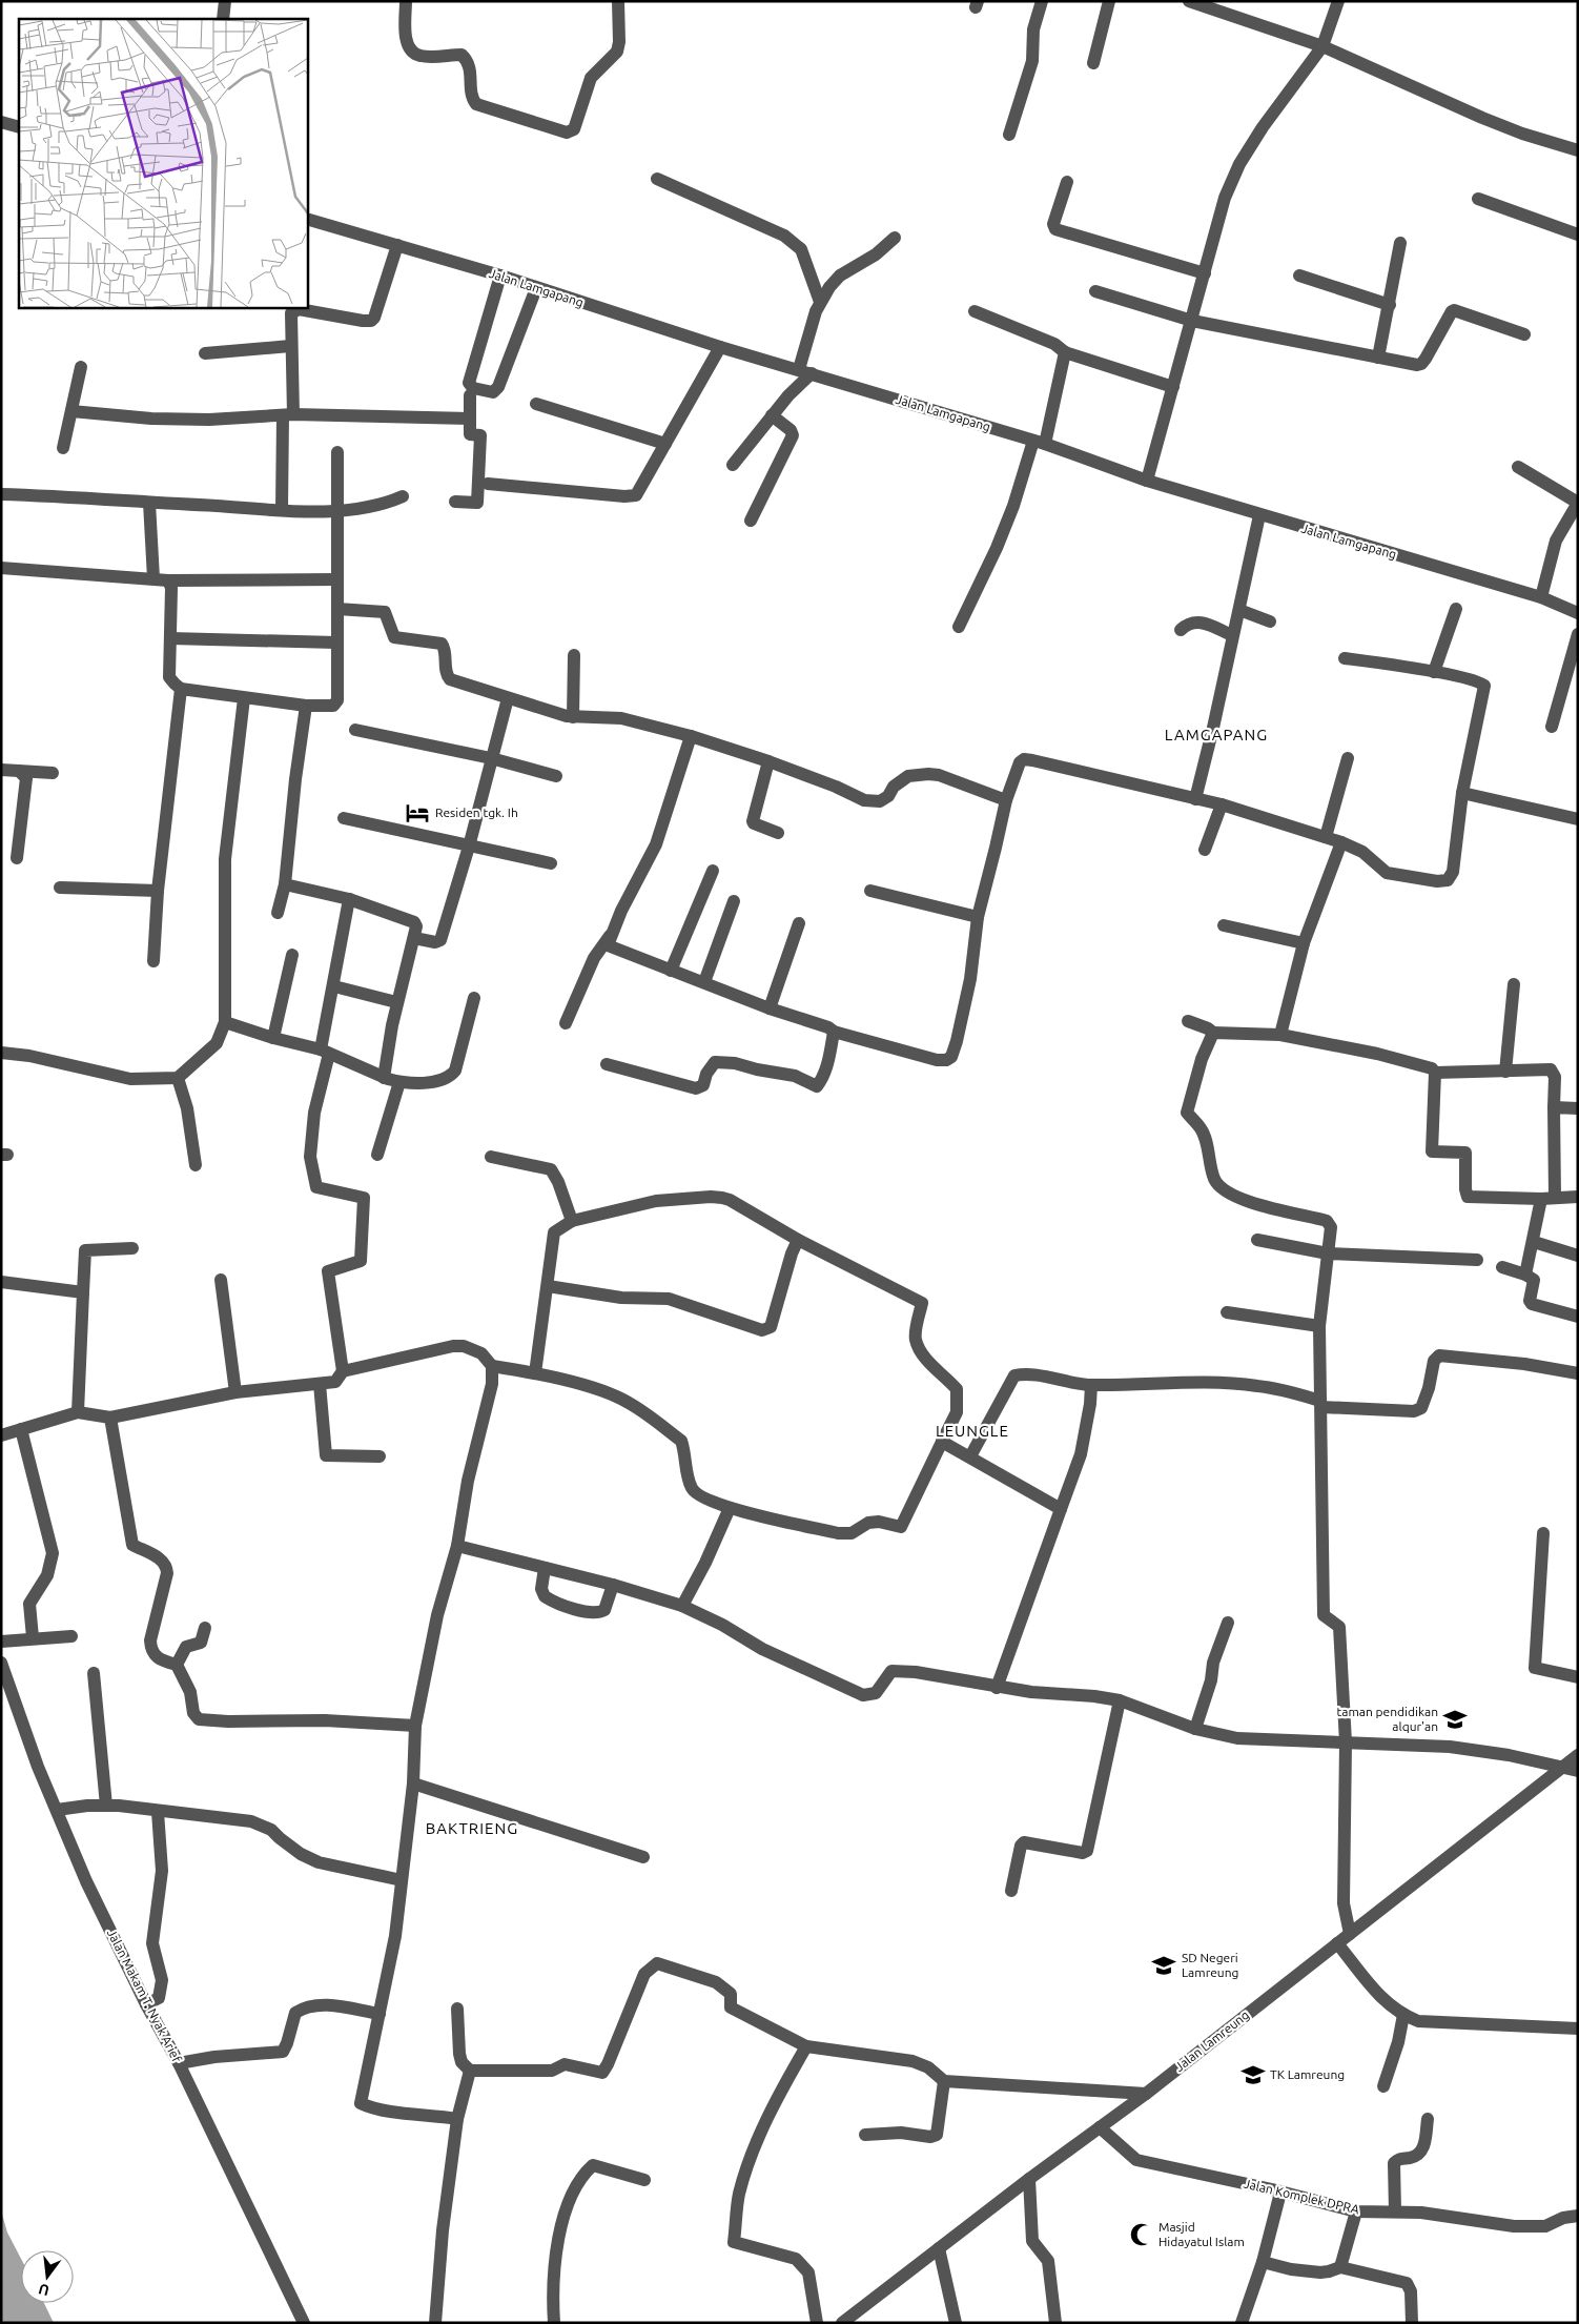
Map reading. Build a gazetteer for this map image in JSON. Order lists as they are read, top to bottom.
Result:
{
  "streets": {
    "street": [
      "Jalan Lamgapang",
      "Jalan Makam T. Nyak Arief",
      "Jalan Lamreung",
      "Jalan Komplek DPRA"
    ]
  },
  "crossings": [
    ["Jalan Lamreung", "Jalan Komplek DPRA"]
  ],
  "districts": ["LAMGAPANG", "LEUNGLE", "BAKTRIENG"],
  "places": {
    "hotel": ["Residen tgk. Ih"],
    "school or university": ["taman pendidikan alqur'an", "SD Negeri Lamreung", "TK Lamreung"],
    "mosque": ["Masjid Hidayatul Islam"]
  },
  "north": "bottom"
}
